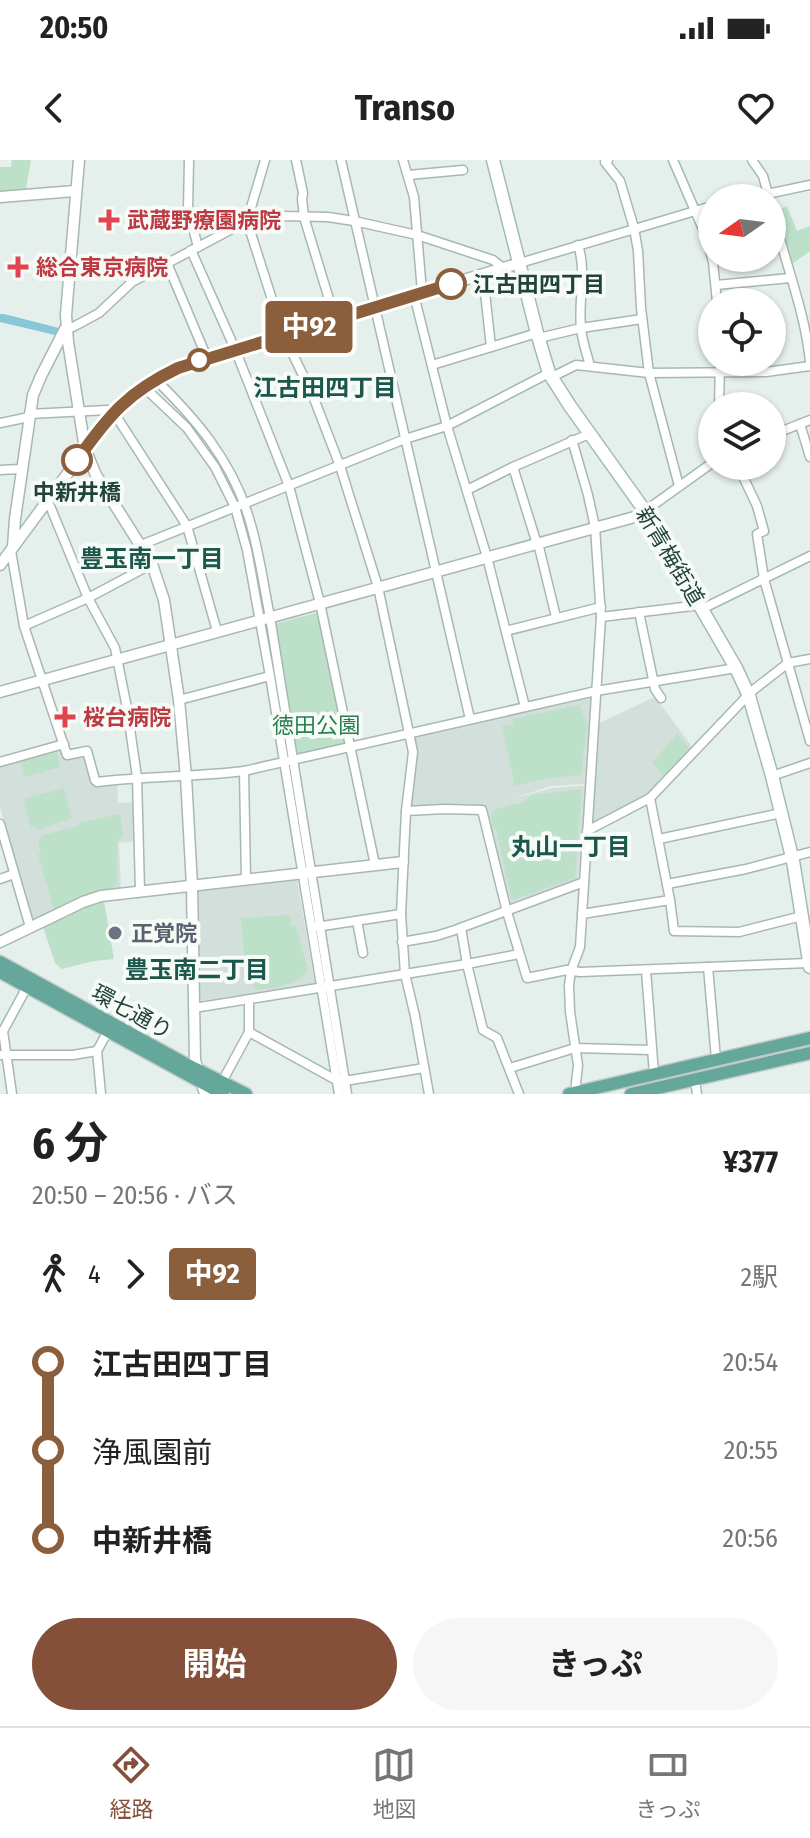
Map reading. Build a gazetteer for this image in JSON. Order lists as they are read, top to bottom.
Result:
{
  "streets": {
    "main road": ["新青梅街道", "環七通り"]
  },
  "districts": [
    "江古田四丁目",
    "豊玉南一丁目",
    "丸山一丁目",
    "豊玉南二丁目"
  ],
  "parks": ["徳田公園"],
  "places": {
    "health": ["武蔵野療園病院", "総合東京病院", "桜台病院"],
    "other": ["江古田四丁目", "中新井橋", "正覚院"]
  },
  "lines": ["bus line 中92"],
  "north": "left",
  "page": {
    "status": "20:50",
    "header": "Transo",
    "on_map": "中92",
    "heading": ["6 分", "20:50 – 20:56 · バス", "¥377"],
    "legs": ["4", "中92", "2駅"],
    "list": [
      {
        "name": "江古田四丁目",
        "value": "20:54"
      },
      {
        "name": "浄風園前",
        "value": "20:55"
      },
      {
        "name": "中新井橋",
        "value": "20:56"
      }
    ],
    "buttons": ["開始", "きっぷ"],
    "tabs": ["経路", "地図", "きっぷ"]
  }
}
